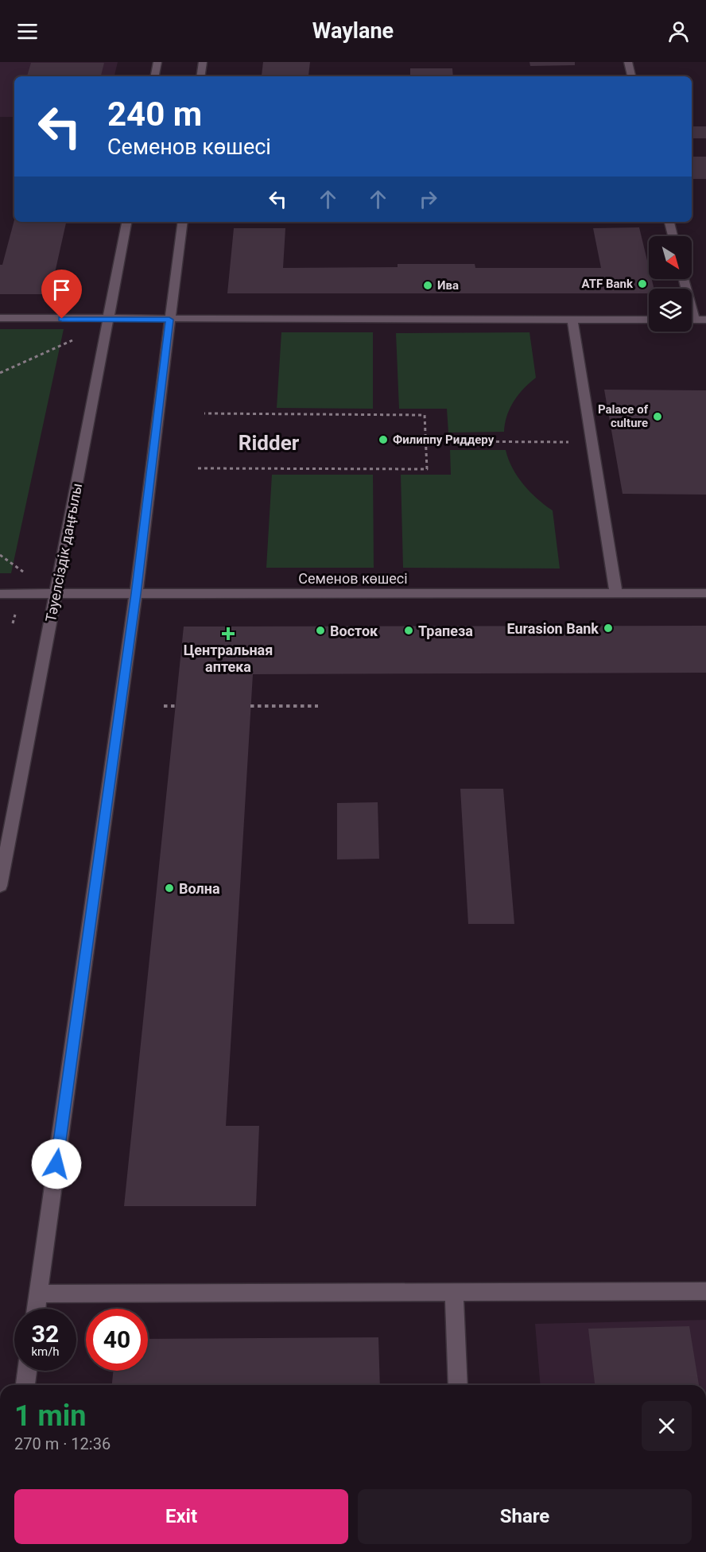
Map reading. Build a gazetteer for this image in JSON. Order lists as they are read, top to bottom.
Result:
{
  "streets": {
    "street": ["Тәуелсіздік даңғылы", "Семенов көшесі"]
  },
  "crossings": [
    ["Тәуелсіздік даңғылы", "Семенов көшесі"]
  ],
  "districts": ["Ridder"],
  "places": {
    "other": [
      "ATF Bank",
      "Ива",
      "Palace of culture",
      "Филиппу Риддеру",
      "Eurasion Bank",
      "Восток",
      "Трапеза",
      "Волна"
    ],
    "health": ["Центральная аптека"]
  },
  "north": "bottom right",
  "page": {
    "header": "Waylane",
    "turn": ["240 m", "Семенов көшесі"],
    "speed": "32 km/h",
    "limit": "40",
    "heading": ["1 min", "270 m · 12:36"],
    "buttons": ["Exit", "Share"]
  }
}
